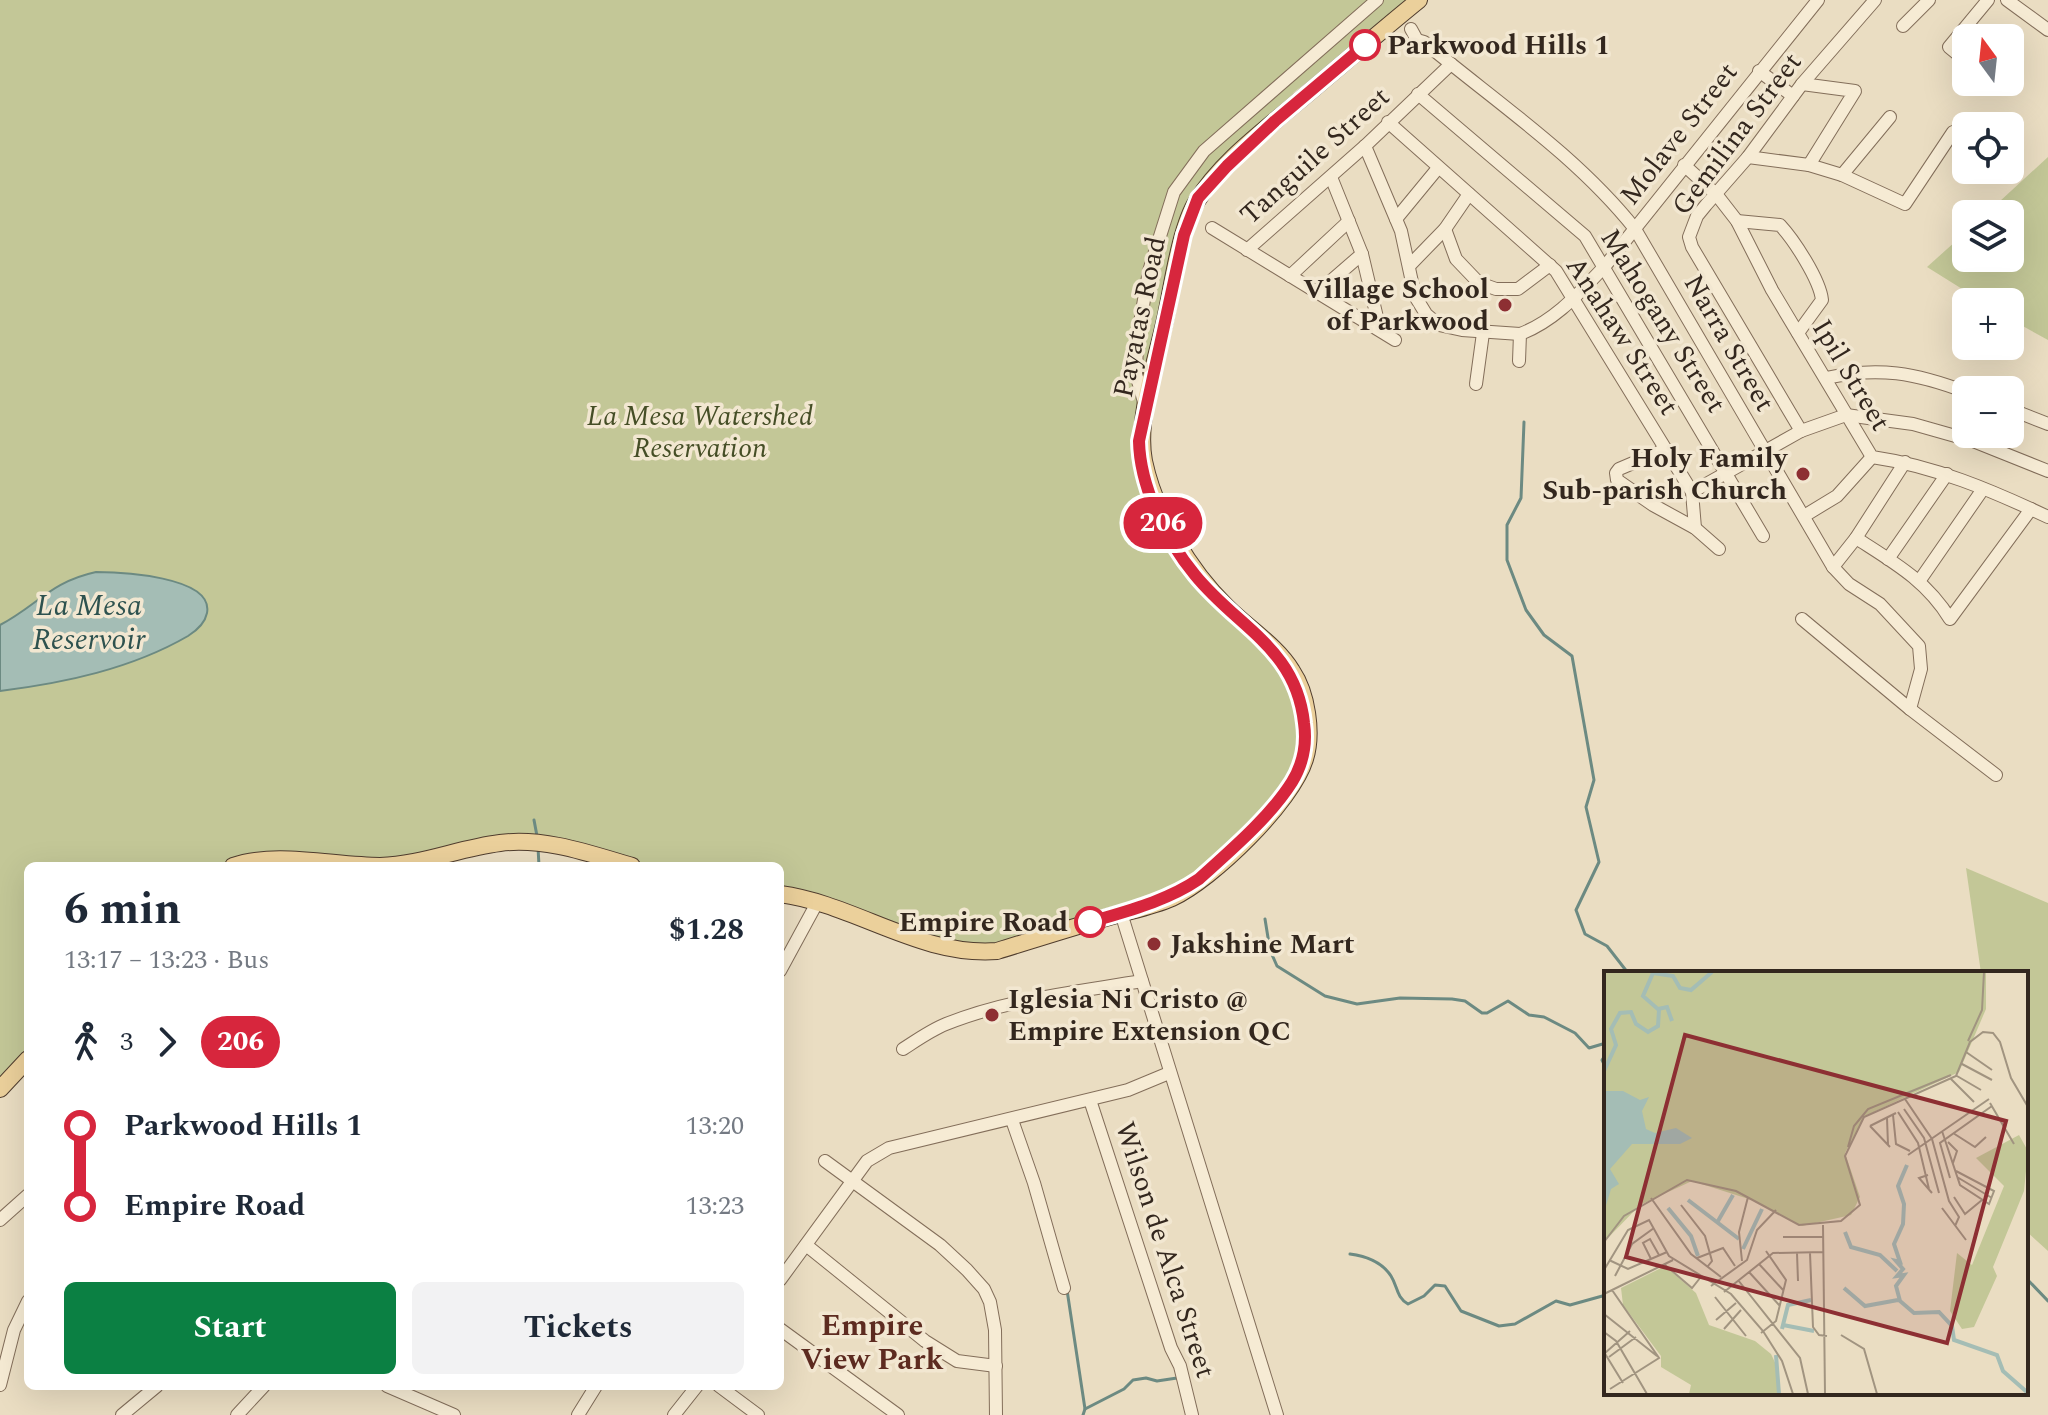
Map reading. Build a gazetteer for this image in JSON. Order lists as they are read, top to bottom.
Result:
{
  "streets": {
    "main road": ["Payatas Road"],
    "street": [
      "Molave Street",
      "Gemilina Street",
      "Tanguile Street",
      "Mahogany Street",
      "Anahaw Street",
      "Narra Street",
      "Ipil Street",
      "Wilson de Alca Street"
    ]
  },
  "crossings": [
    ["Molave Street", "Mahogany Street"],
    ["Molave Street", "Anahaw Street"],
    ["Molave Street", "Narra Street"],
    ["Molave Street", "Ipil Street"],
    ["Gemilina Street", "Ipil Street"],
    ["Tanguile Street", "Mahogany Street"],
    ["Tanguile Street", "Anahaw Street"],
    ["Tanguile Street", "Narra Street"],
    ["Payatas Road", "Narra Street"]
  ],
  "districts": ["Empire View Park"],
  "water": ["La Mesa Reservoir"],
  "parks": ["La Mesa Watershed Reservation"],
  "places": [
    "Parkwood Hills 1",
    "Village School of Parkwood",
    "Holy Family Sub-parish Church",
    "Empire Road",
    "Jakshine Mart",
    "Iglesia Ni Cristo @ Empire Extension QC"
  ],
  "lines": ["bus line 206"],
  "north": "top",
  "page": {
    "on_map": "206",
    "map_buttons": ["+", "−"],
    "heading": ["6 min", "13:17 – 13:23 · Bus", "$1.28"],
    "legs": ["3", "206"],
    "list": [
      {
        "name": "Parkwood Hills 1",
        "value": "13:20"
      },
      {
        "name": "Empire Road",
        "value": "13:23"
      }
    ],
    "buttons": ["Start", "Tickets"]
  }
}
